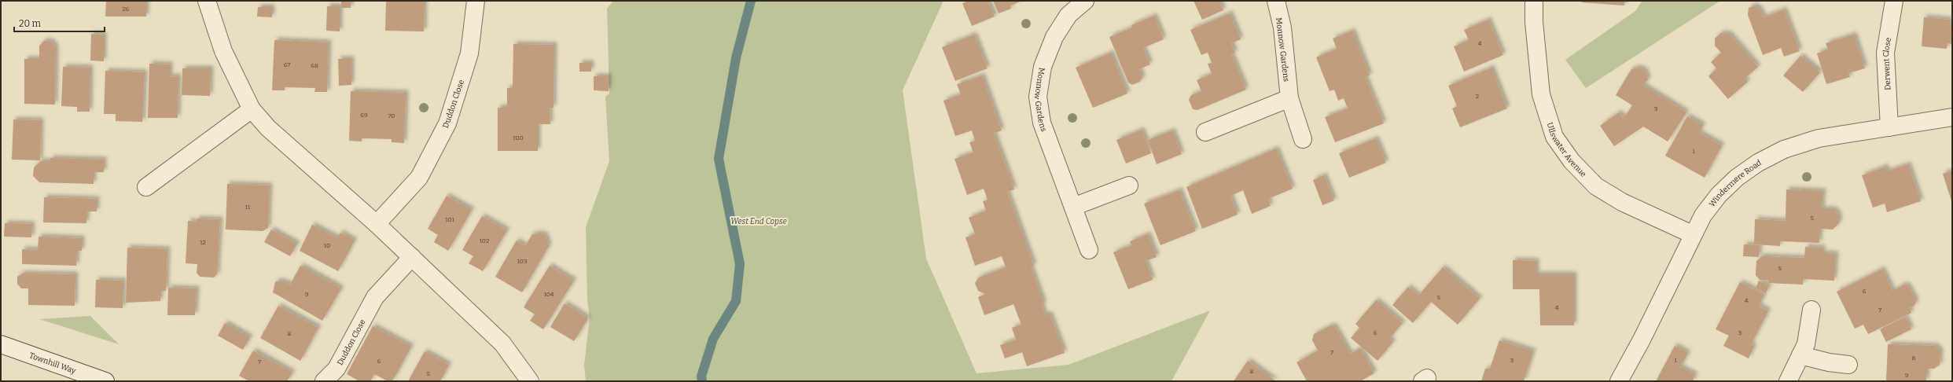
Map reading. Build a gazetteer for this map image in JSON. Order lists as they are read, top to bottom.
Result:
{
  "streets": {
    "street": [
      "Monnow Gardens",
      "Derwent Close",
      "Duddon Close",
      "Ullswater Avenue",
      "Windermere Road",
      "Townhill Way"
    ]
  },
  "crossings": [
    ["Derwent Close", "Windermere Road"],
    ["Ullswater Avenue", "Windermere Road"]
  ],
  "parks": ["West End Copse"],
  "house_numbers": [
    "26",
    "4",
    "67",
    "68",
    "2",
    "3",
    "69",
    "70",
    "100",
    "1",
    "11",
    "5",
    "101",
    "102",
    "12",
    "10",
    "103",
    "5",
    "6",
    "9",
    "104",
    "5",
    "4",
    "4",
    "7",
    "6",
    "3",
    "8",
    "7",
    "8",
    "3",
    "1",
    "6",
    "7",
    "8",
    "5",
    "9"
  ],
  "scale_bar": "20 m"
}
